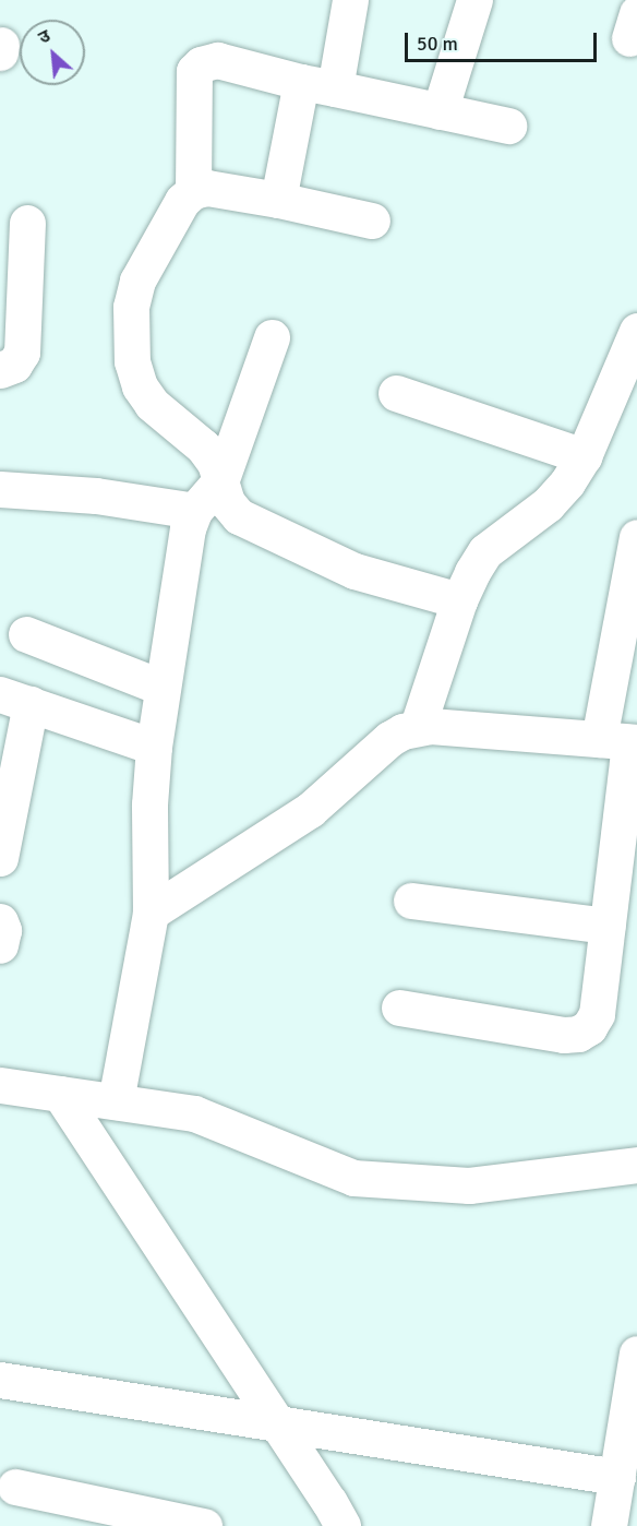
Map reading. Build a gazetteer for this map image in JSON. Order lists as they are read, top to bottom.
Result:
{
  "scale_bar": "50 m",
  "north": "top left"
}
